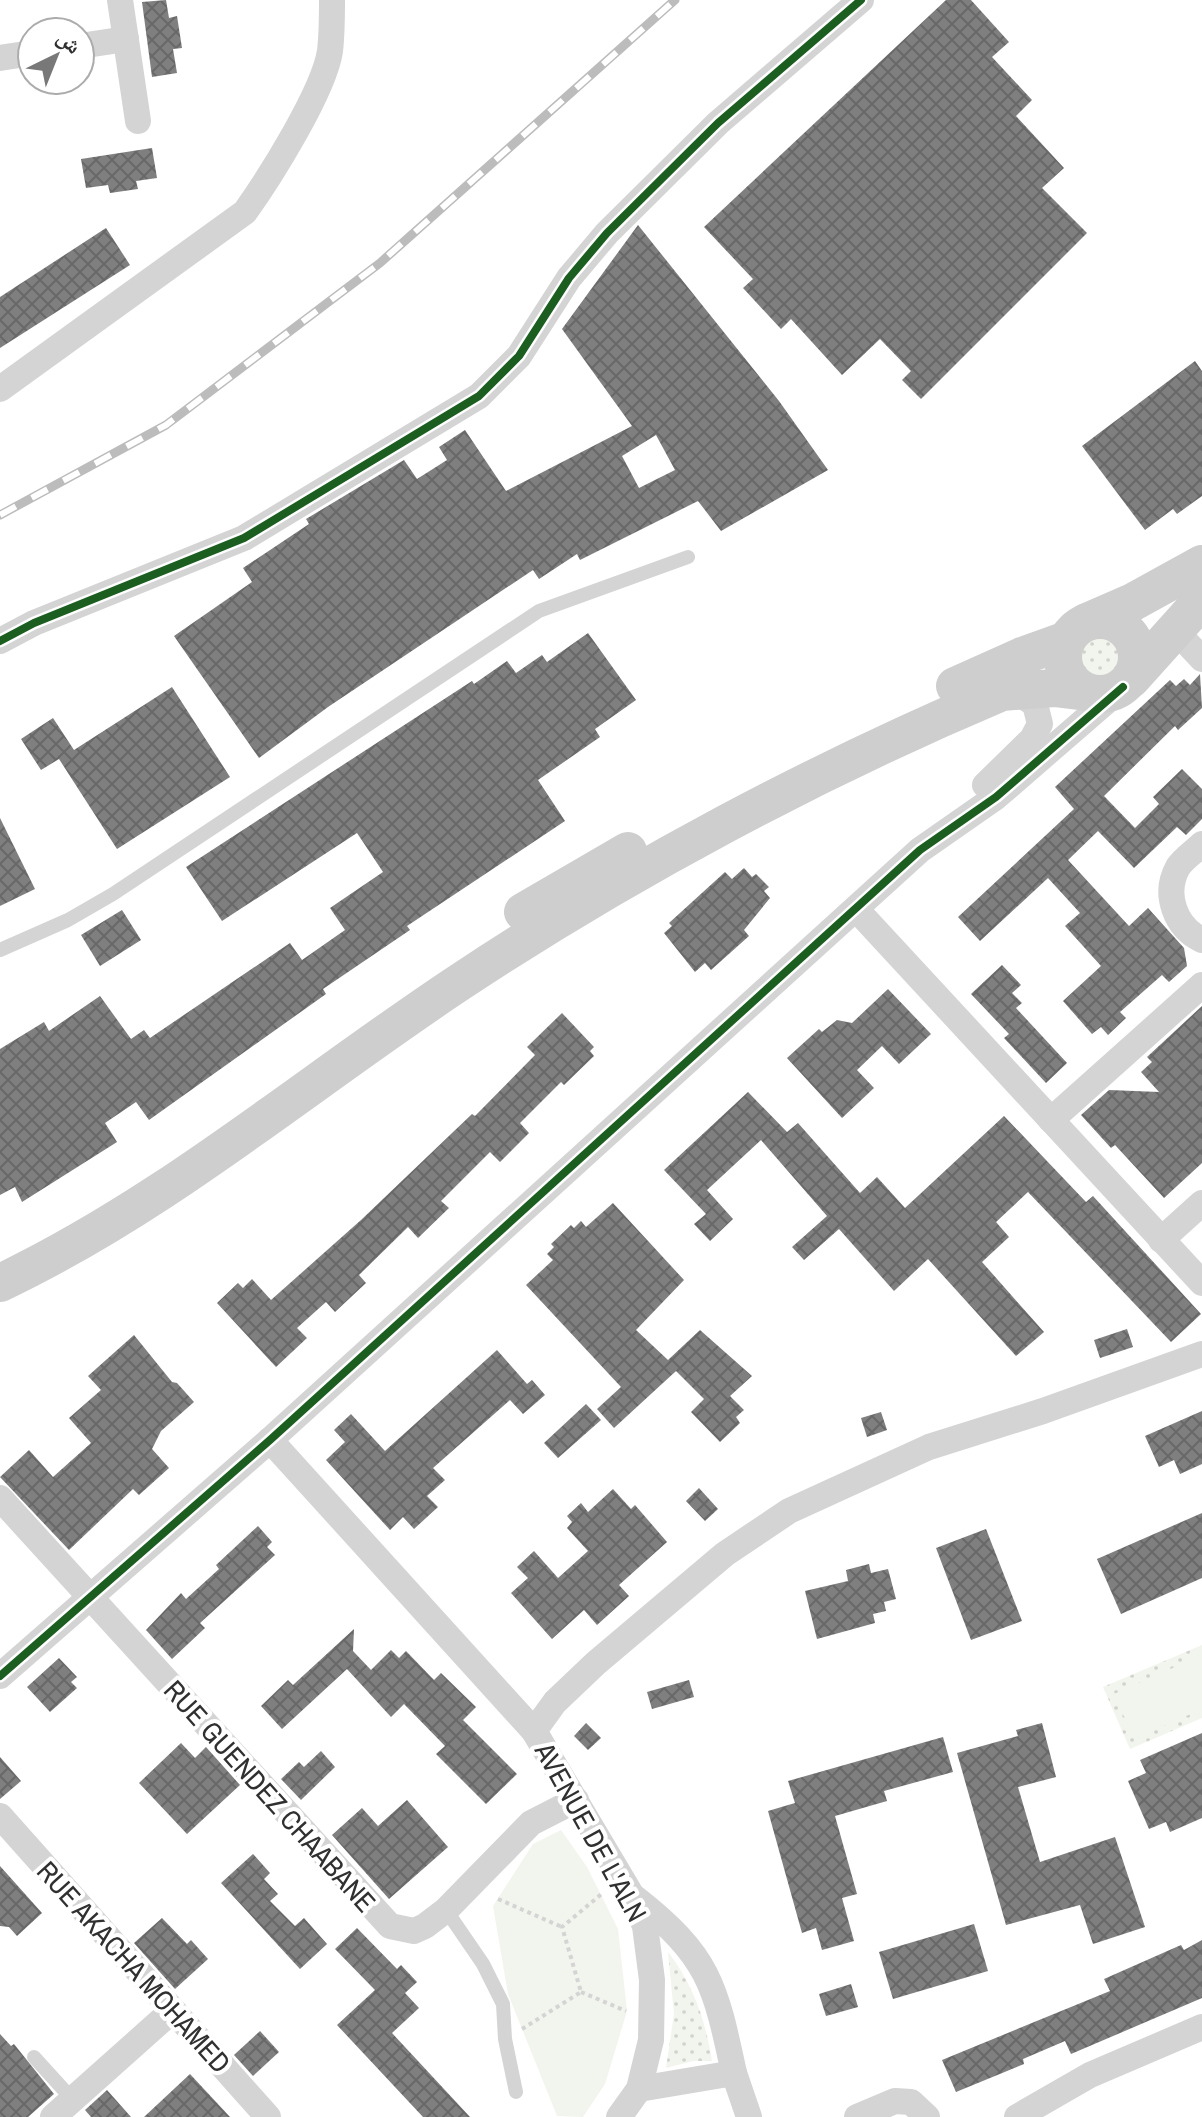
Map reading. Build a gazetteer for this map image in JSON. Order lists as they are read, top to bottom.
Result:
{
  "streets": {
    "street": ["RUE GUENDEZ CHAABANE", "AVENUE DE L'ALN", "RUE AKACHA MOHAMED"]
  },
  "crossings": [
    ["RUE GUENDEZ CHAABANE", "AVENUE DE L'ALN"]
  ],
  "north": "top right"
}
